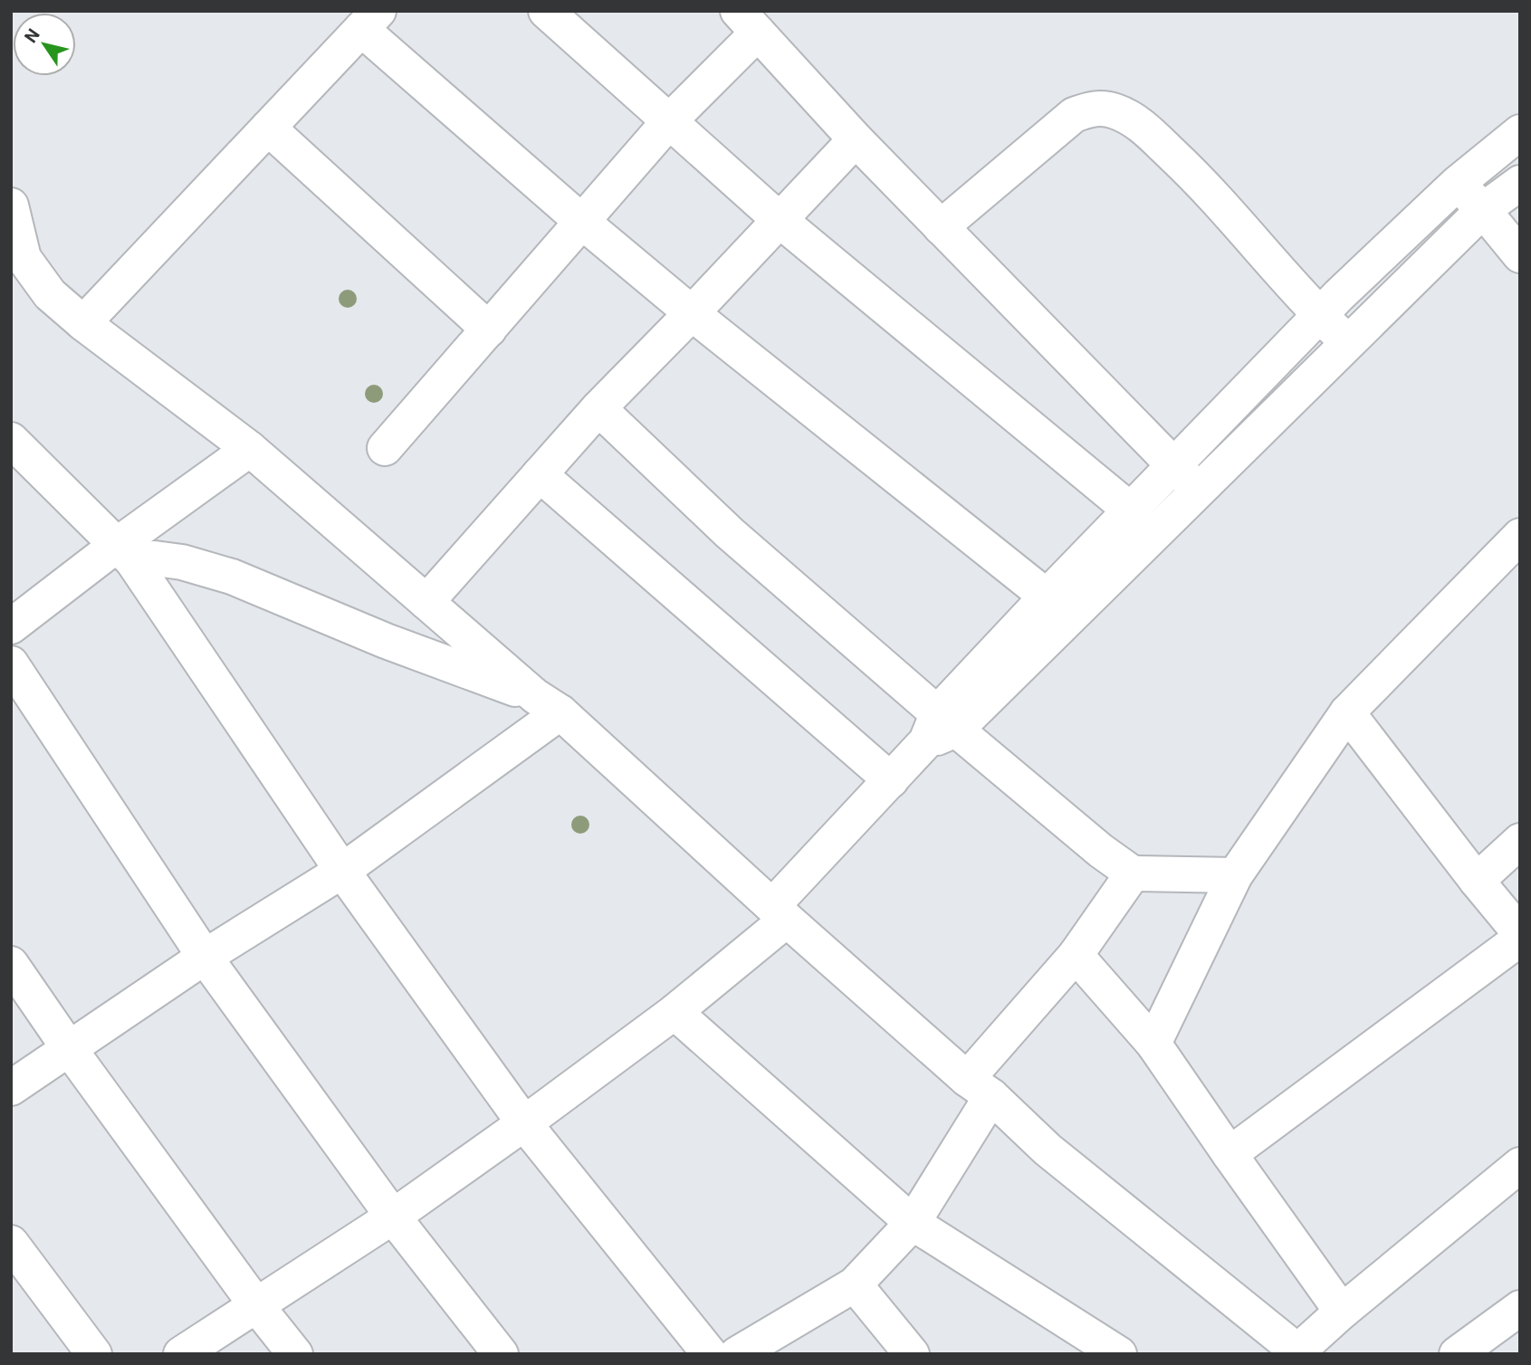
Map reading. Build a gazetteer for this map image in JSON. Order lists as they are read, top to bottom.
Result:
{
  "north": "top left"
}
